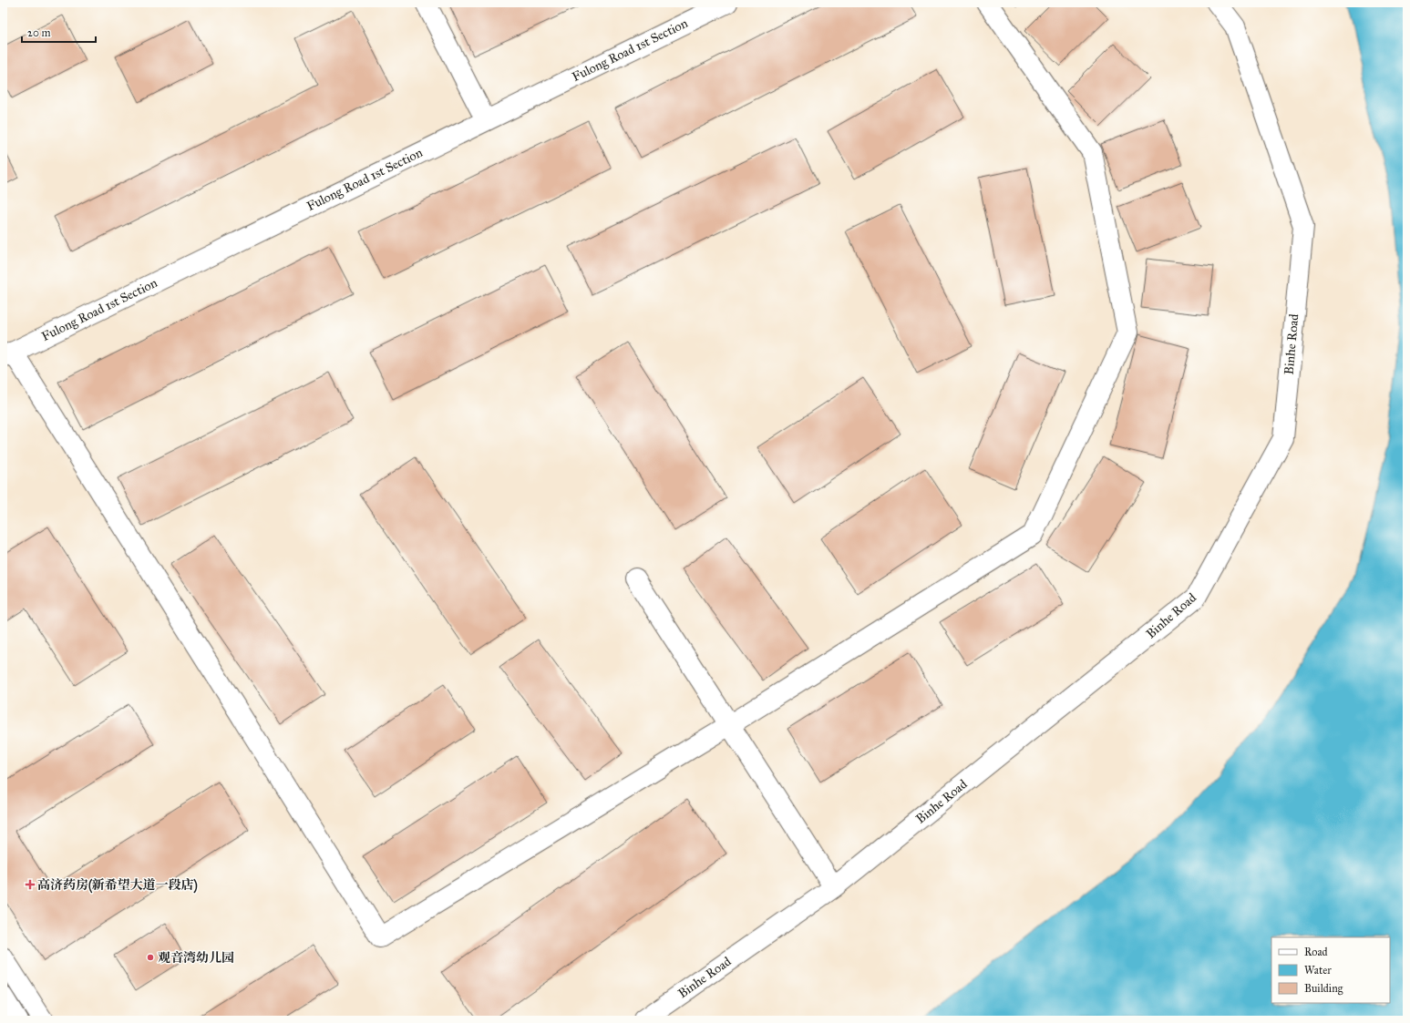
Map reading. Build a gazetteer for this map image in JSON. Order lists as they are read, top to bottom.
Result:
{
  "streets": {
    "street": ["Fulong Road 1st Section", "Binhe Road"]
  },
  "places": {
    "health": ["高济药房(新希望大道一段店)"],
    "other": ["观音湾幼儿园"]
  },
  "legend": ["Road", "Water", "Building"],
  "scale_bar": "20 m"
}
